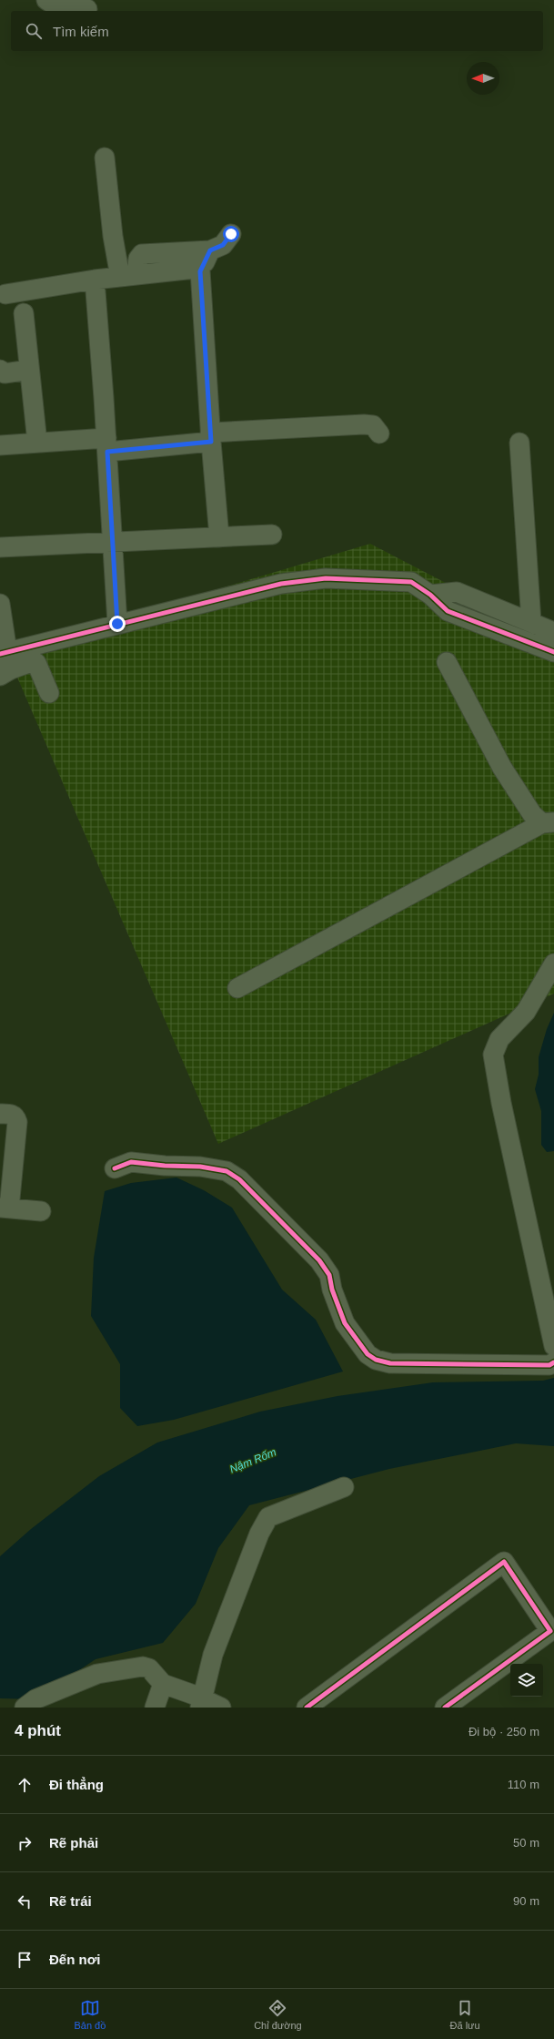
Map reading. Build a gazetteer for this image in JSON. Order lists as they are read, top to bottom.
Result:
{
  "water": ["Nậm Rốm"],
  "north": "left",
  "page": {
    "search": "Tìm kiếm",
    "heading": ["4 phút", "Đi bộ · 250 m"],
    "list": [
      ["Đi thẳng", "110 m"],
      ["Rẽ phải", "50 m"],
      ["Rẽ trái", "90 m"],
      "Đến nơi"
    ],
    "nav": ["Bản đồ", "Chỉ đường", "Đã lưu"]
  }
}
